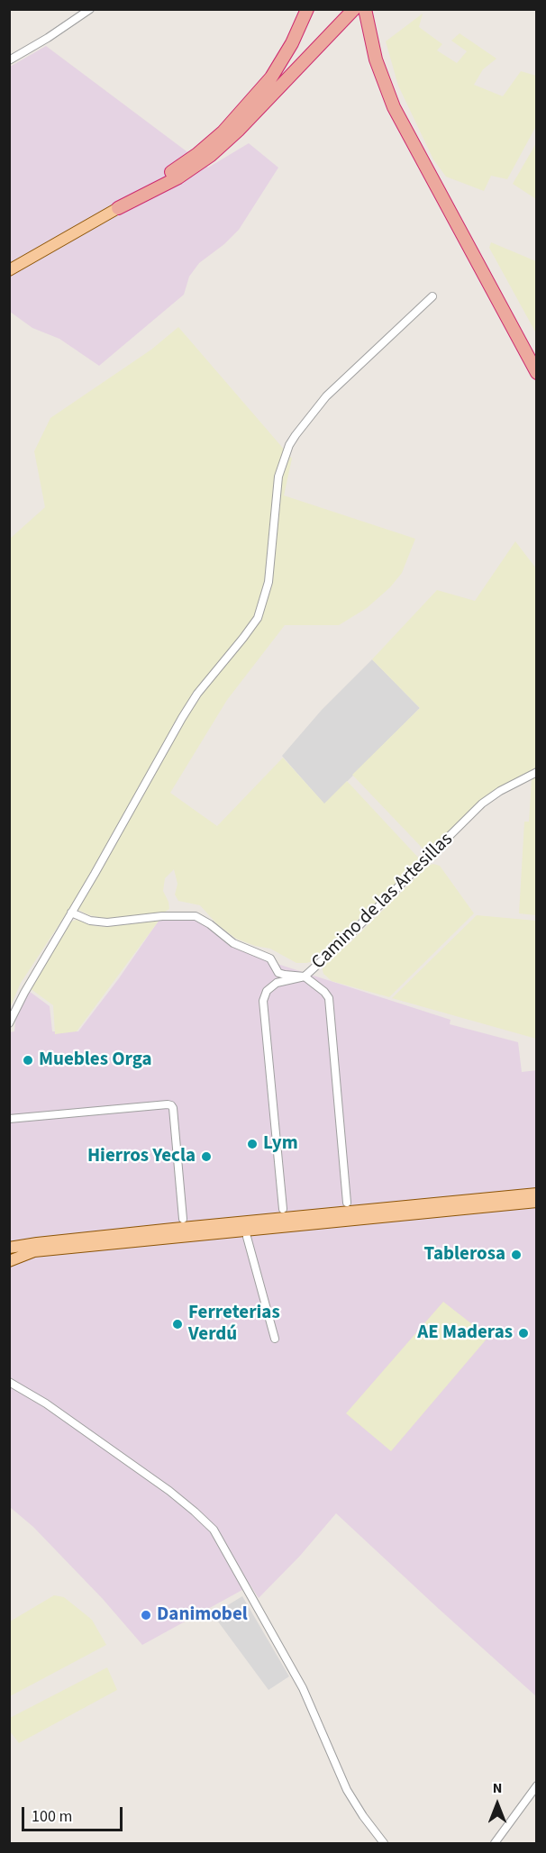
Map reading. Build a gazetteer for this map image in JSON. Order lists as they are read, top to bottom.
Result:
{
  "streets": {
    "street": ["Camino de las Artesillas"]
  },
  "places": [
    "Muebles Orga",
    "Lym",
    "Hierros Yecla",
    "Tablerosa",
    "Ferreterias Verdú",
    "AE Maderas",
    "Danimobel"
  ],
  "scale_bar": "100 m",
  "north": "top"
}
